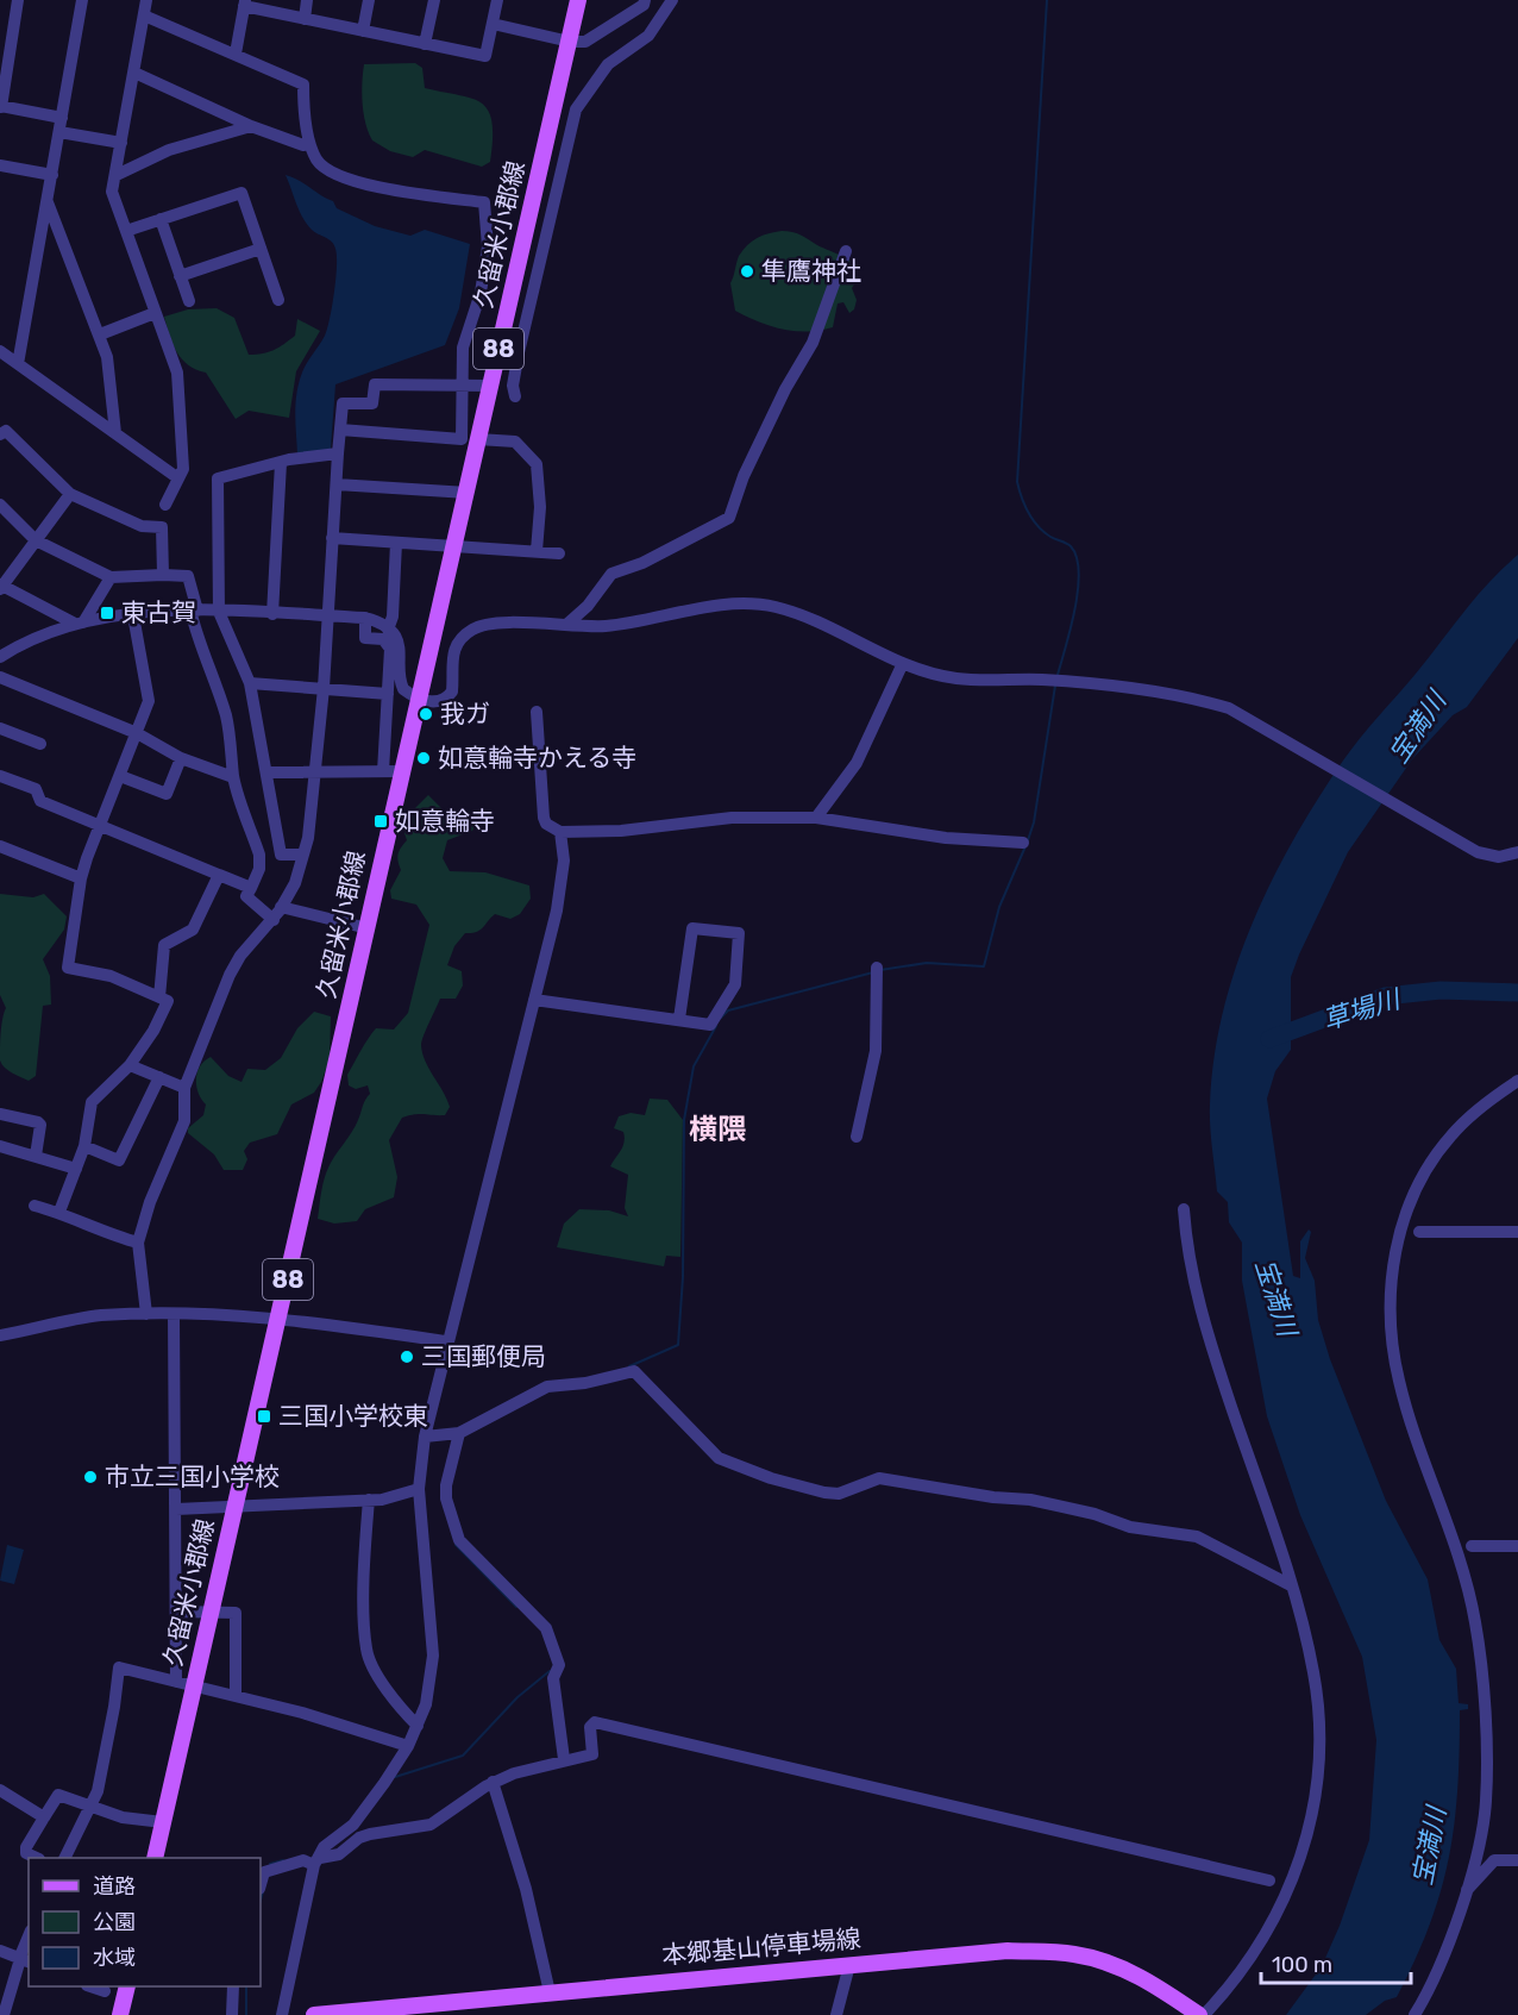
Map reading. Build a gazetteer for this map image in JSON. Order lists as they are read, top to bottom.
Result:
{
  "streets": {
    "main road": ["久留米小郡線", "88", "本郷基山停車場線"]
  },
  "districts": ["横隈"],
  "water": ["宝満川", "草場川"],
  "places": {
    "other": [
      "隼鷹神社",
      "我ガ",
      "如意輪寺かえる寺",
      "三国郵便局",
      "市立三国小学校"
    ],
    "transit": ["東古賀", "如意輪寺", "三国小学校東"]
  },
  "legend": ["道路", "公園", "水域"],
  "scale_bar": "100 m"
}
